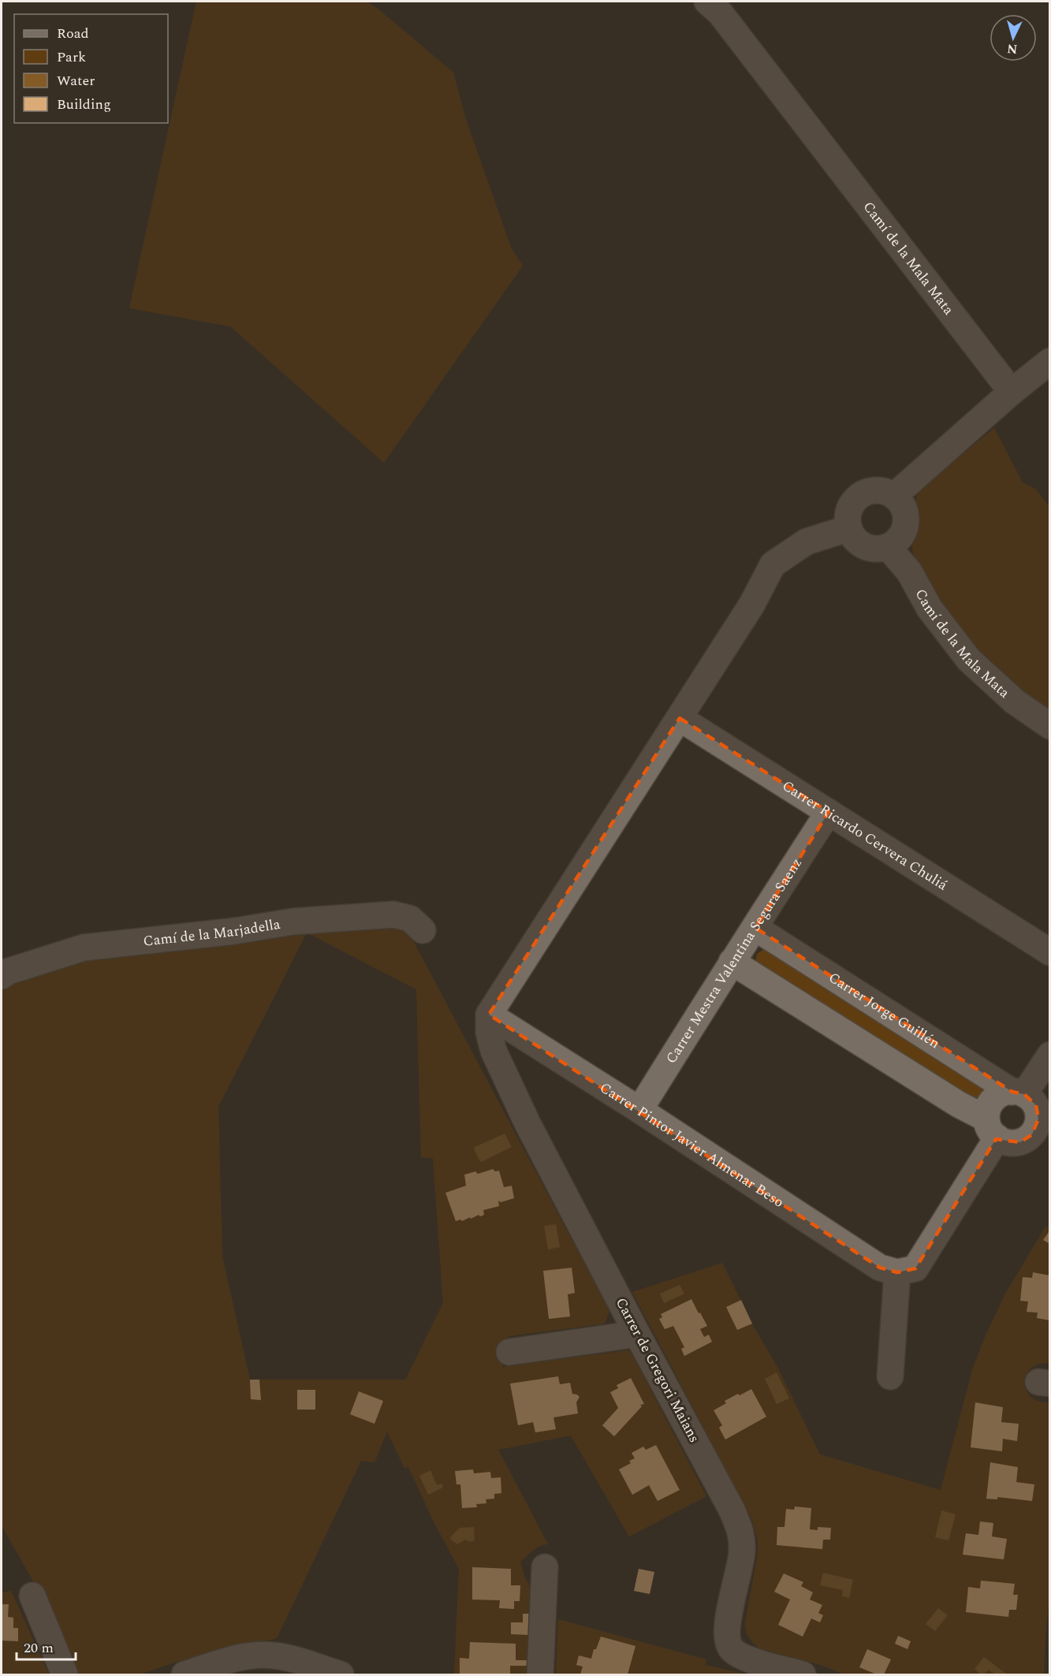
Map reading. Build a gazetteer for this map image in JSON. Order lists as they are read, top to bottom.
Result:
{
  "streets": {
    "street": [
      "Camí de la Mala Mata",
      "Carrer Ricardo Cervera Chuliá",
      "Camí de la Marjadella",
      "Carrer Mestra Valentina Segura Saenz",
      "Carrer Jorge Guillén",
      "Carrer Pintor Javier Almenar Beso",
      "Carrer de Gregori Maians"
    ]
  },
  "crossings": [
    ["Carrer Ricardo Cervera Chuliá", "Carrer Mestra Valentina Segura Saenz"],
    ["Carrer Mestra Valentina Segura Saenz", "Carrer Jorge Guillén"],
    ["Carrer Mestra Valentina Segura Saenz", "Carrer Pintor Javier Almenar Beso"],
    ["Carrer Pintor Javier Almenar Beso", "Carrer de Gregori Maians"]
  ],
  "legend": [
    "Road",
    "Park",
    "Water",
    "Building"
  ],
  "scale_bar": "20 m",
  "north": "bottom"
}
